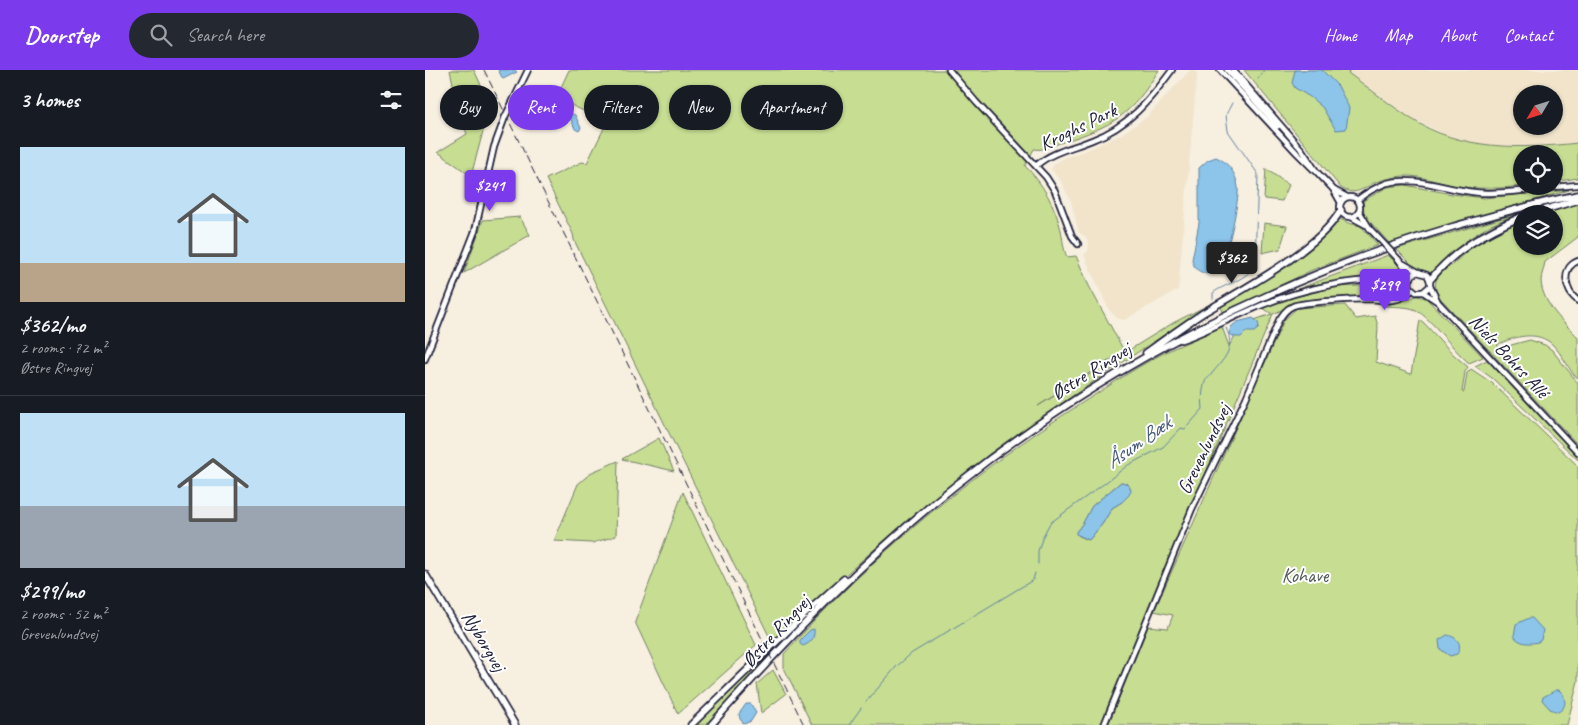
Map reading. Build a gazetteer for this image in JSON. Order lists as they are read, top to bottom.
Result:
{
  "streets": {
    "main road": ["Østre Ringvej", "Nyborgvej"],
    "street": ["Kroghs Park", "Niels Bohrs Allé", "Grevenlundsvej"]
  },
  "crossings": [
    ["Niels Bohrs Allé", "Grevenlundsvej"]
  ],
  "water": ["Åsum Bæk"],
  "parks": ["Kohave"],
  "north": "bottom left",
  "page": {
    "header": "Doorstep",
    "search": "Search here",
    "nav": [
      "Home",
      "Map",
      "About",
      "Contact"
    ],
    "heading": "3 homes",
    "chip": [
      "Buy",
      "Rent",
      "Filters",
      "New",
      "Apartment"
    ],
    "list": [
      {
        "name": "$362/mo",
        "note": "2 rooms · 72 m² · Østre Ringvej"
      },
      {
        "name": "$299/mo",
        "note": "2 rooms · 52 m² · Grevenlundsvej"
      }
    ],
    "price": ["$241", "$362", "$299"]
  }
}
